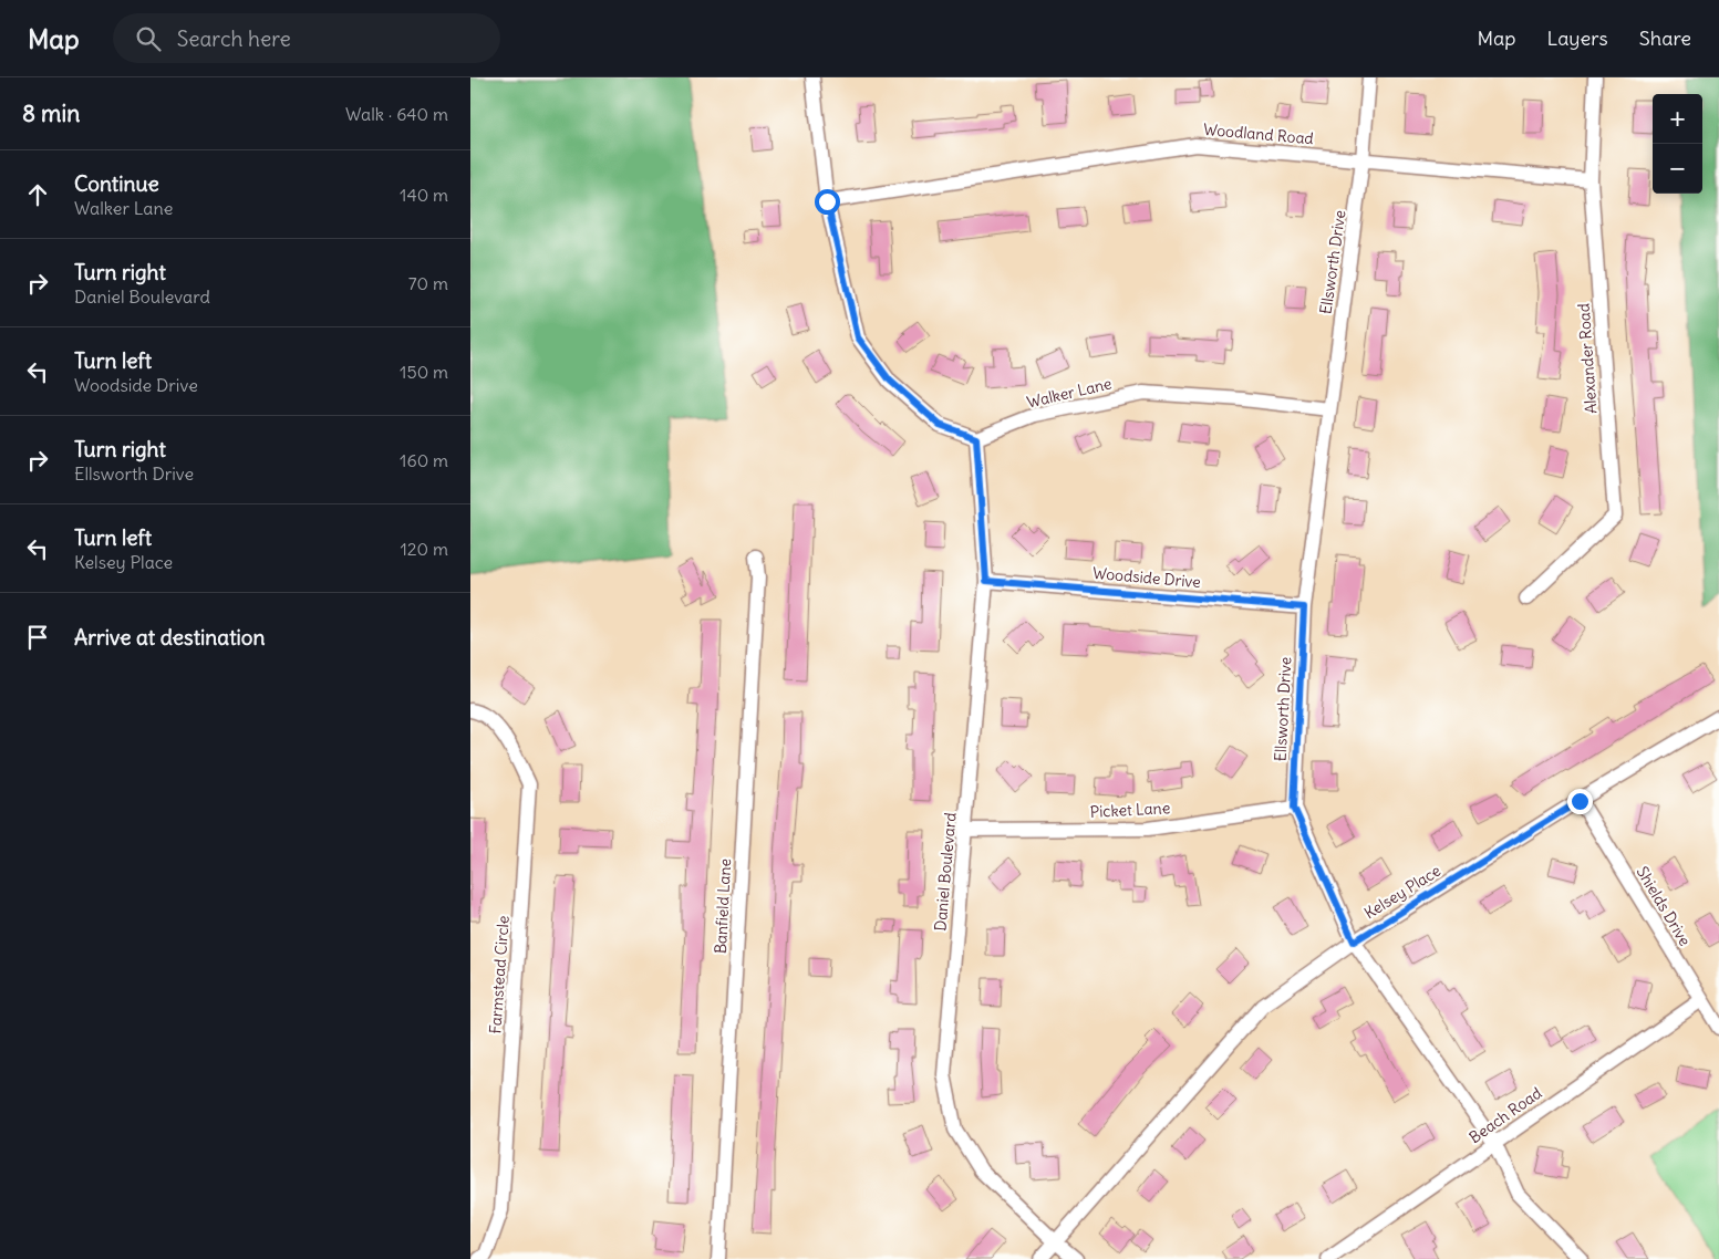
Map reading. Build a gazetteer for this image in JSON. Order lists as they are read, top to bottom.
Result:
{
  "streets": {
    "street": [
      "Woodland Road",
      "Ellsworth Drive",
      "Alexander Road",
      "Walker Lane",
      "Woodside Drive",
      "Picket Lane",
      "Daniel Boulevard",
      "Kelsey Place",
      "Banfield Lane",
      "Shields Drive",
      "Farmstead Circle",
      "Beach Road"
    ]
  },
  "crossings": [
    ["Woodland Road", "Ellsworth Drive"],
    ["Woodland Road", "Alexander Road"],
    ["Ellsworth Drive", "Walker Lane"],
    ["Ellsworth Drive", "Woodside Drive"],
    ["Ellsworth Drive", "Picket Lane"],
    ["Ellsworth Drive", "Kelsey Place"],
    ["Ellsworth Drive", "Beach Road"],
    ["Walker Lane", "Daniel Boulevard"],
    ["Woodside Drive", "Daniel Boulevard"],
    ["Picket Lane", "Daniel Boulevard"],
    ["Daniel Boulevard", "Kelsey Place"],
    ["Kelsey Place", "Shields Drive"],
    ["Shields Drive", "Beach Road"]
  ],
  "page": {
    "header": "Map",
    "search": "Search here",
    "nav": ["Map", "Layers", "Share"],
    "heading": ["8 min", "Walk · 640 m"],
    "map_buttons": ["+", "−"],
    "list": [
      ["Continue", "Walker Lane", "140 m"],
      ["Turn right", "Daniel Boulevard", "70 m"],
      ["Turn left", "Woodside Drive", "150 m"],
      ["Turn right", "Ellsworth Drive", "160 m"],
      ["Turn left", "Kelsey Place", "120 m"],
      "Arrive at destination"
    ]
  }
}
